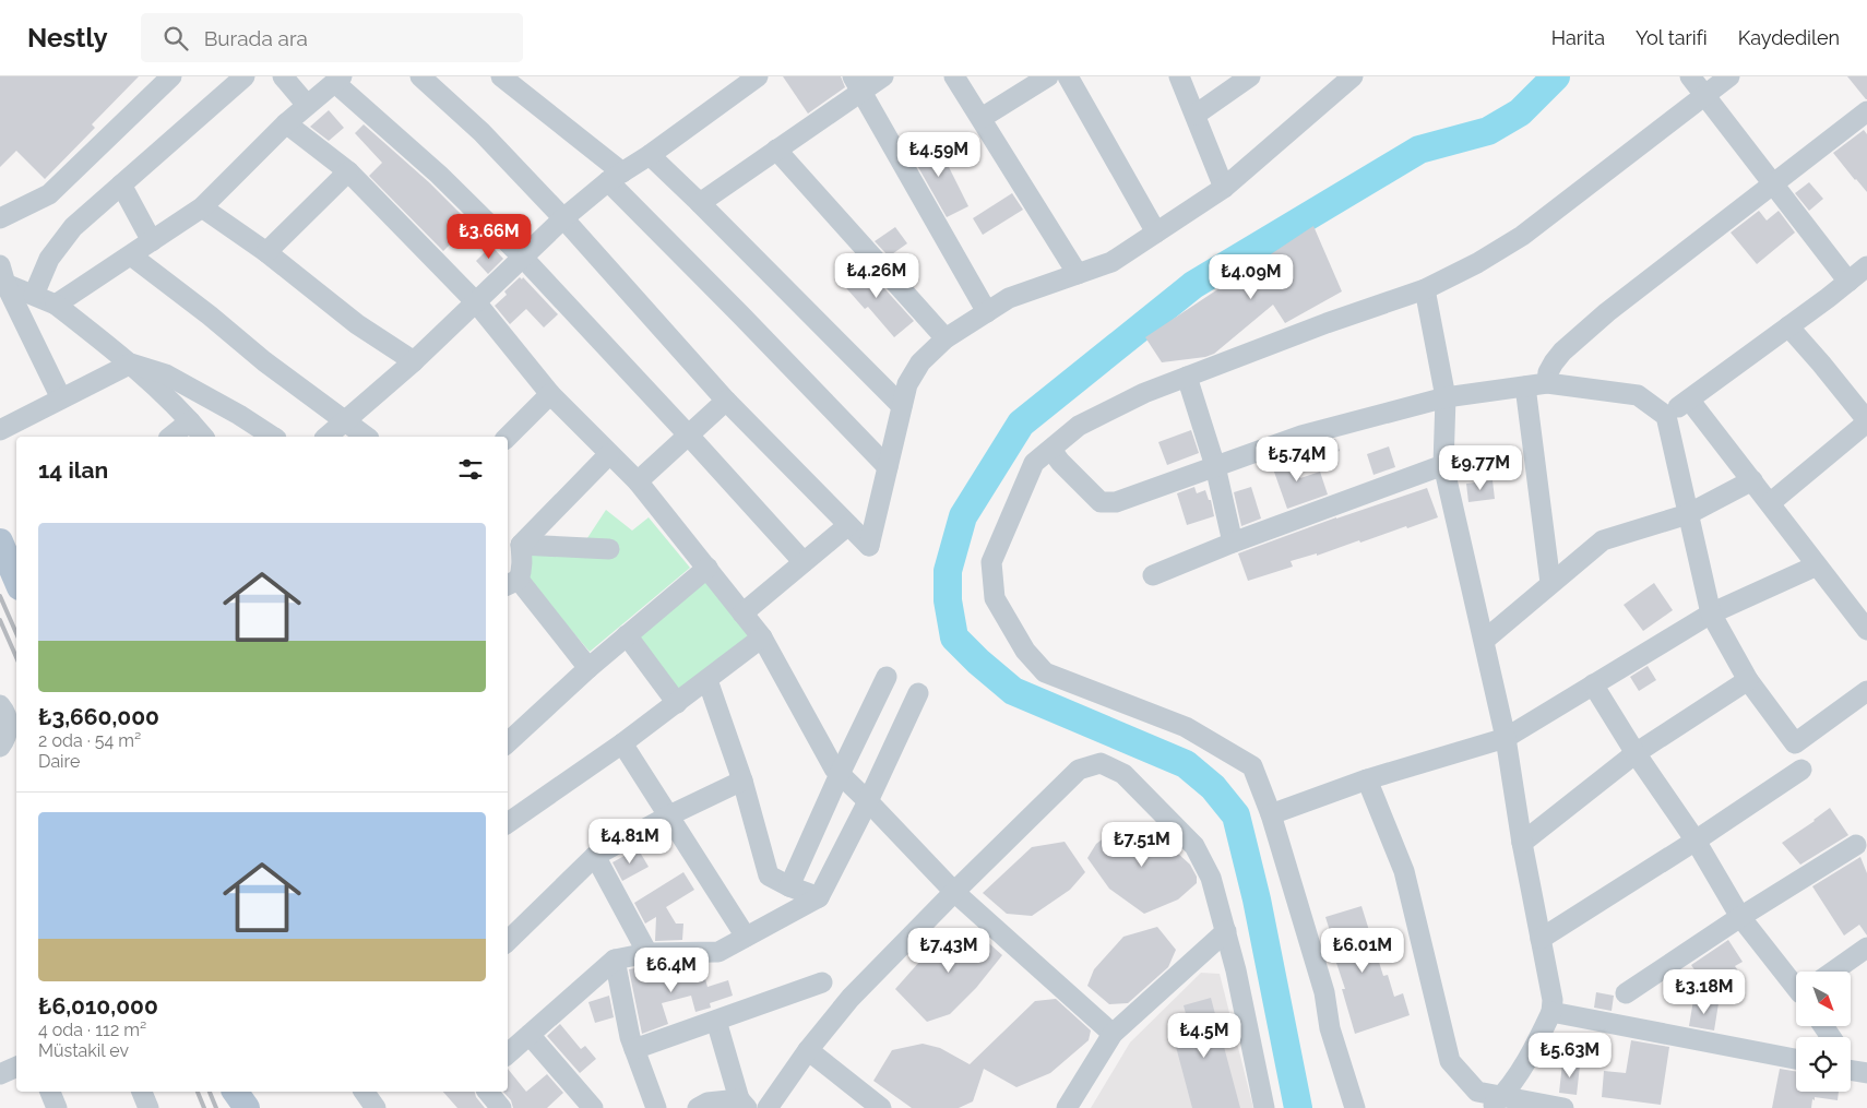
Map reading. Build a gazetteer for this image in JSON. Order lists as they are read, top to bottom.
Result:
{
  "north": "bottom right",
  "page": {
    "header": "Nestly",
    "search": "Burada ara",
    "nav": ["Harita", "Yol tarifi", "Kaydedilen"],
    "price": [
      "₺4.59M",
      "₺3.66M",
      "₺4.26M",
      "₺4.09M",
      "₺5.74M",
      "₺9.77M",
      "₺4.81M",
      "₺7.51M",
      "₺7.43M",
      "₺6.01M",
      "₺6.4M",
      "₺3.18M",
      "₺4.5M",
      "₺5.63M"
    ],
    "heading": "14 ilan",
    "list": [
      {
        "name": "₺3,660,000",
        "note": "2 oda · 54 m² · Daire"
      },
      {
        "name": "₺6,010,000",
        "note": "4 oda · 112 m² · Müstakil ev"
      }
    ]
  }
}
